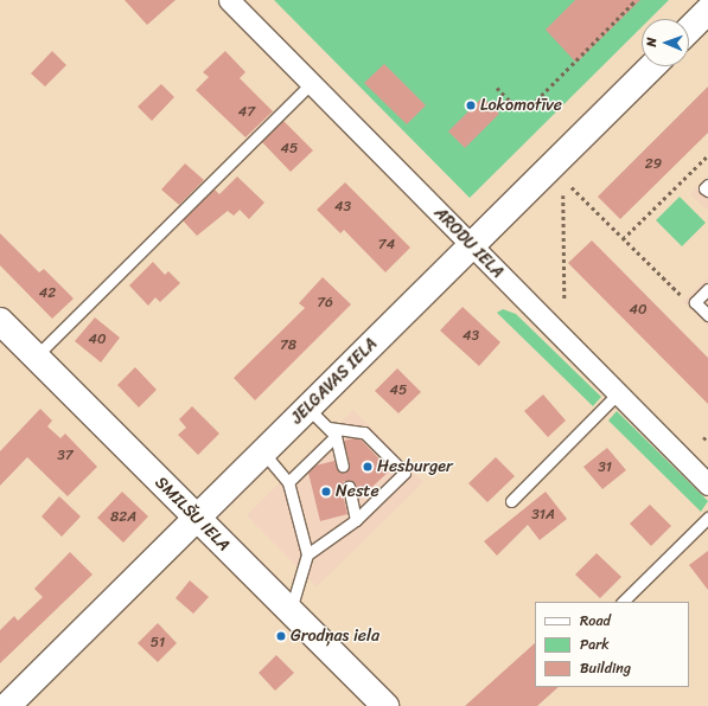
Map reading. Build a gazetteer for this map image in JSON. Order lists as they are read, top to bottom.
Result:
{
  "streets": {
    "street": ["ARODU IELA", "JELGAVAS IELA", "SMILŠU IELA"]
  },
  "crossings": [
    ["ARODU IELA", "JELGAVAS IELA"],
    ["JELGAVAS IELA", "SMILŠU IELA"]
  ],
  "places": [
    "Lokomotīve",
    "Hesburger",
    "Neste",
    "Grodņas iela"
  ],
  "house_numbers": [
    "47",
    "45",
    "29",
    "43",
    "74",
    "42",
    "76",
    "40",
    "43",
    "40",
    "78",
    "45",
    "37",
    "31",
    "31A",
    "82A",
    "51"
  ],
  "legend": ["Road", "Park", "Building"],
  "north": "left"
}
